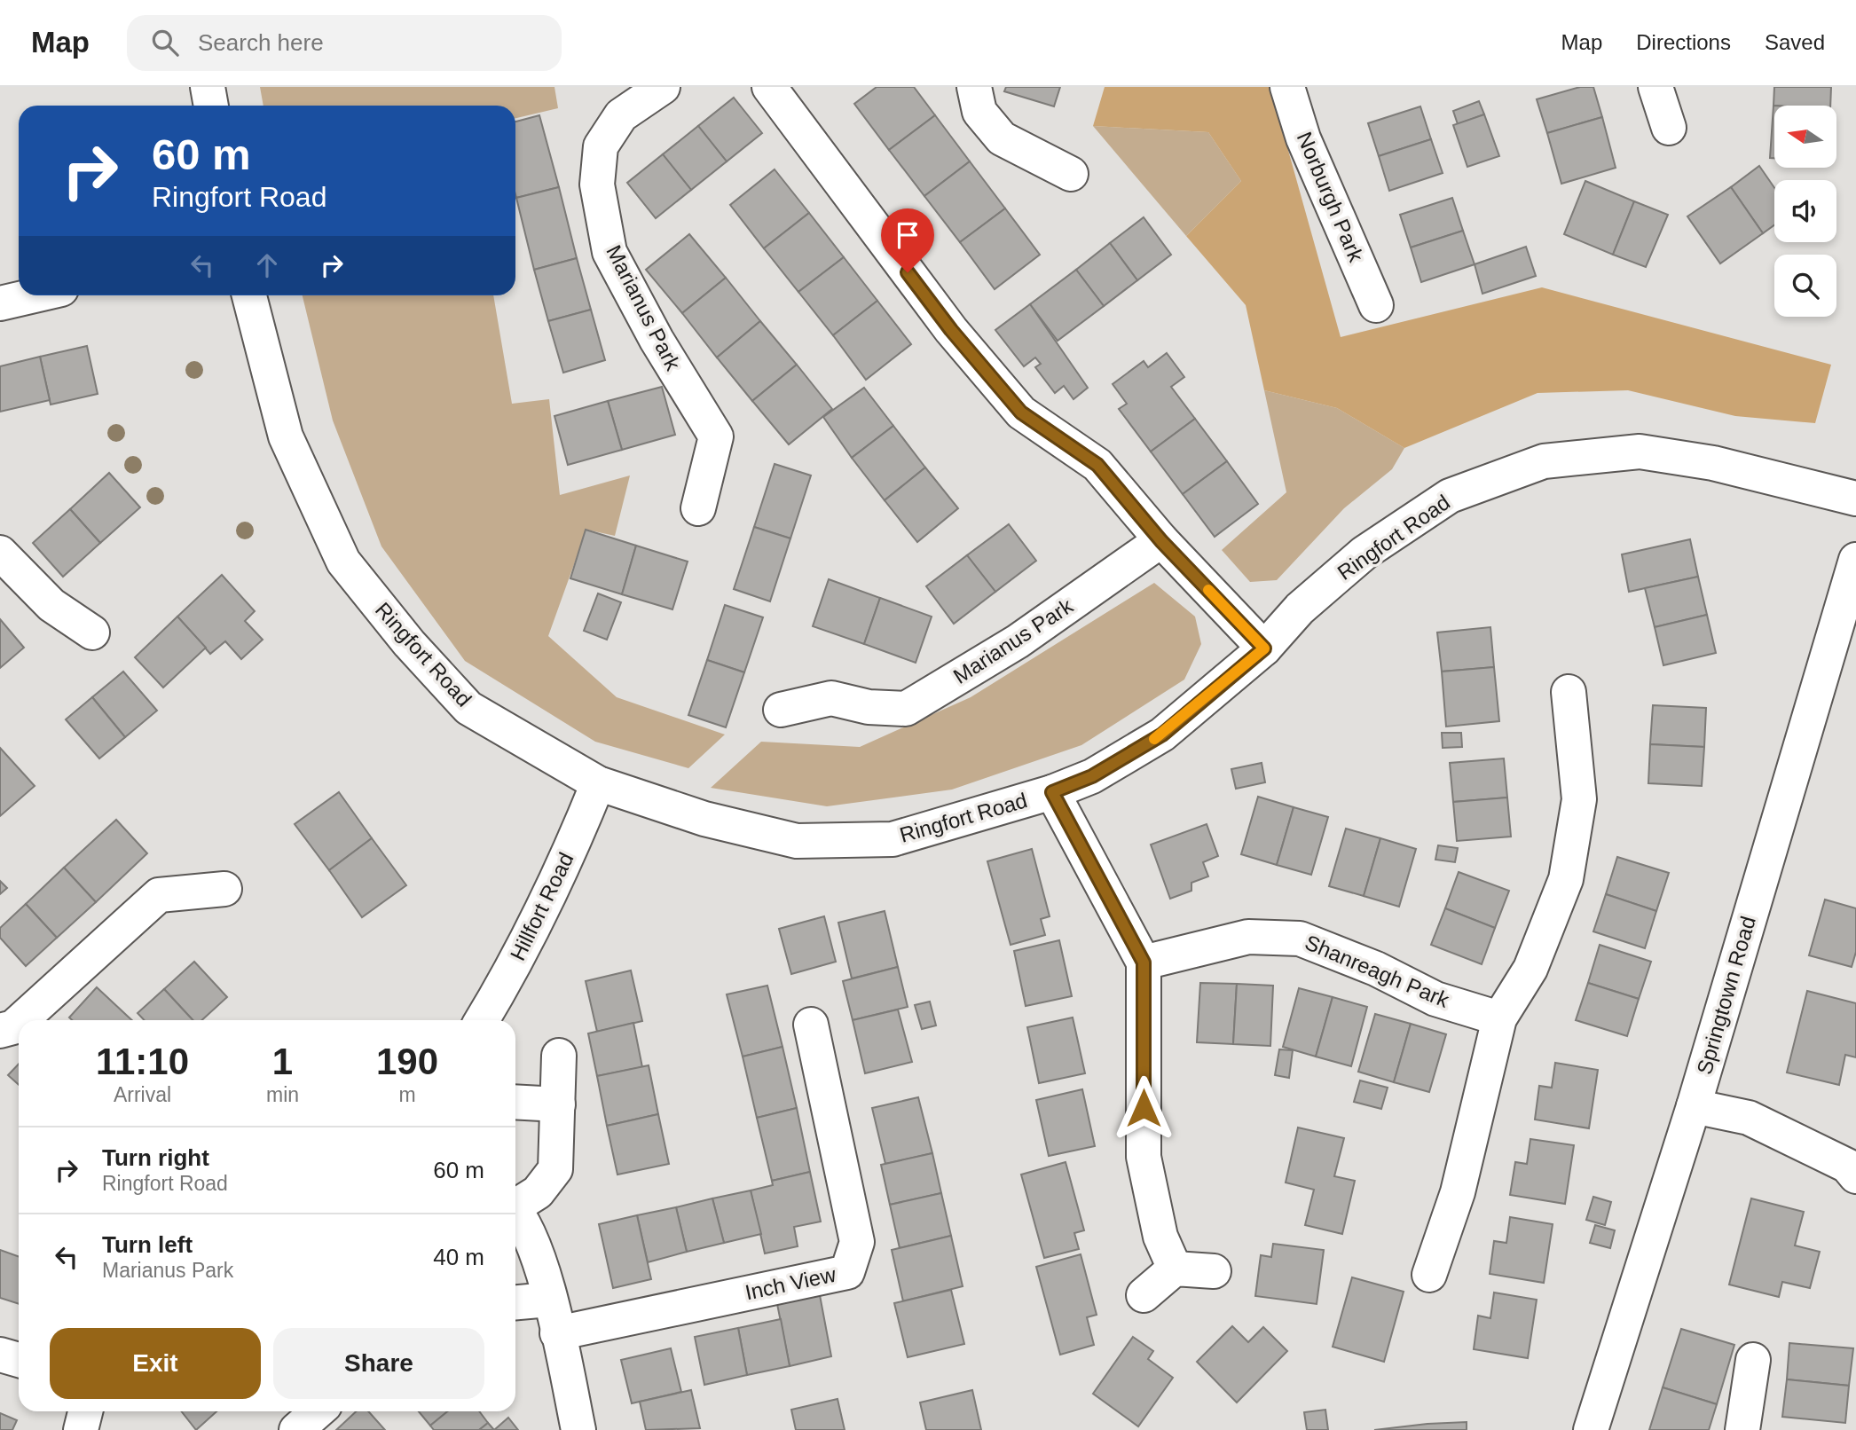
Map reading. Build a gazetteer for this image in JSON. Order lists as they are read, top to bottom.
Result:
{
  "streets": {
    "street": [
      "Norburgh Park",
      "Marianus Park",
      "Ringfort Road",
      "Hillfort Road",
      "Shanreagh Park",
      "Springtown Road",
      "Inch View"
    ]
  },
  "crossings": [
    ["Ringfort Road", "Hillfort Road"]
  ],
  "north": "left",
  "page": {
    "header": "Map",
    "search": "Search here",
    "nav": ["Map", "Directions", "Saved"],
    "turn": ["60 m", "Ringfort Road"],
    "eta": [
      "11:10",
      "Arrival",
      "1",
      "min",
      "190",
      "m"
    ],
    "list": [
      {
        "name": "Turn right",
        "note": "Ringfort Road",
        "value": "60 m"
      },
      {
        "name": "Turn left",
        "note": "Marianus Park",
        "value": "40 m"
      }
    ],
    "buttons": ["Exit", "Share"]
  }
}
